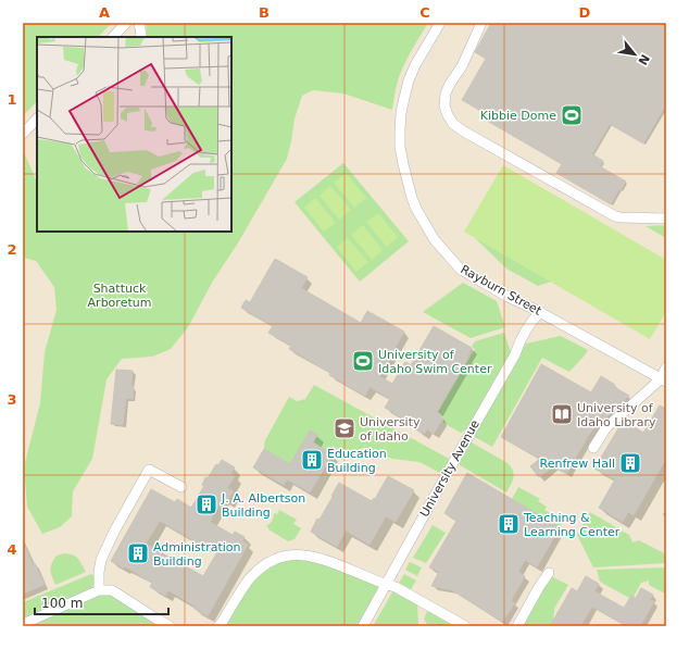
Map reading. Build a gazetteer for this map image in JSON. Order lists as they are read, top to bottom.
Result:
{
  "streets": {
    "street": ["Rayburn Street", "University Avenue"]
  },
  "crossings": [
    ["Rayburn Street", "University Avenue"]
  ],
  "parks": ["Shattuck Arboretum"],
  "places": {
    "sports": ["Kibbie Dome", "University of Idaho Swim Center"],
    "library": ["University of Idaho Library"],
    "school or university": ["University of Idaho"],
    "building": [
      "Education Building",
      "Renfrew Hall",
      "J. A. Albertson Building",
      "Teaching & Learning Center",
      "Administration Building"
    ]
  },
  "scale_bar": "100 m",
  "north": "bottom right",
  "grid": {
    "columns": [
      "A",
      "B",
      "C",
      "D"
    ],
    "rows": [
      "1",
      "2",
      "3",
      "4"
    ]
  }
}
